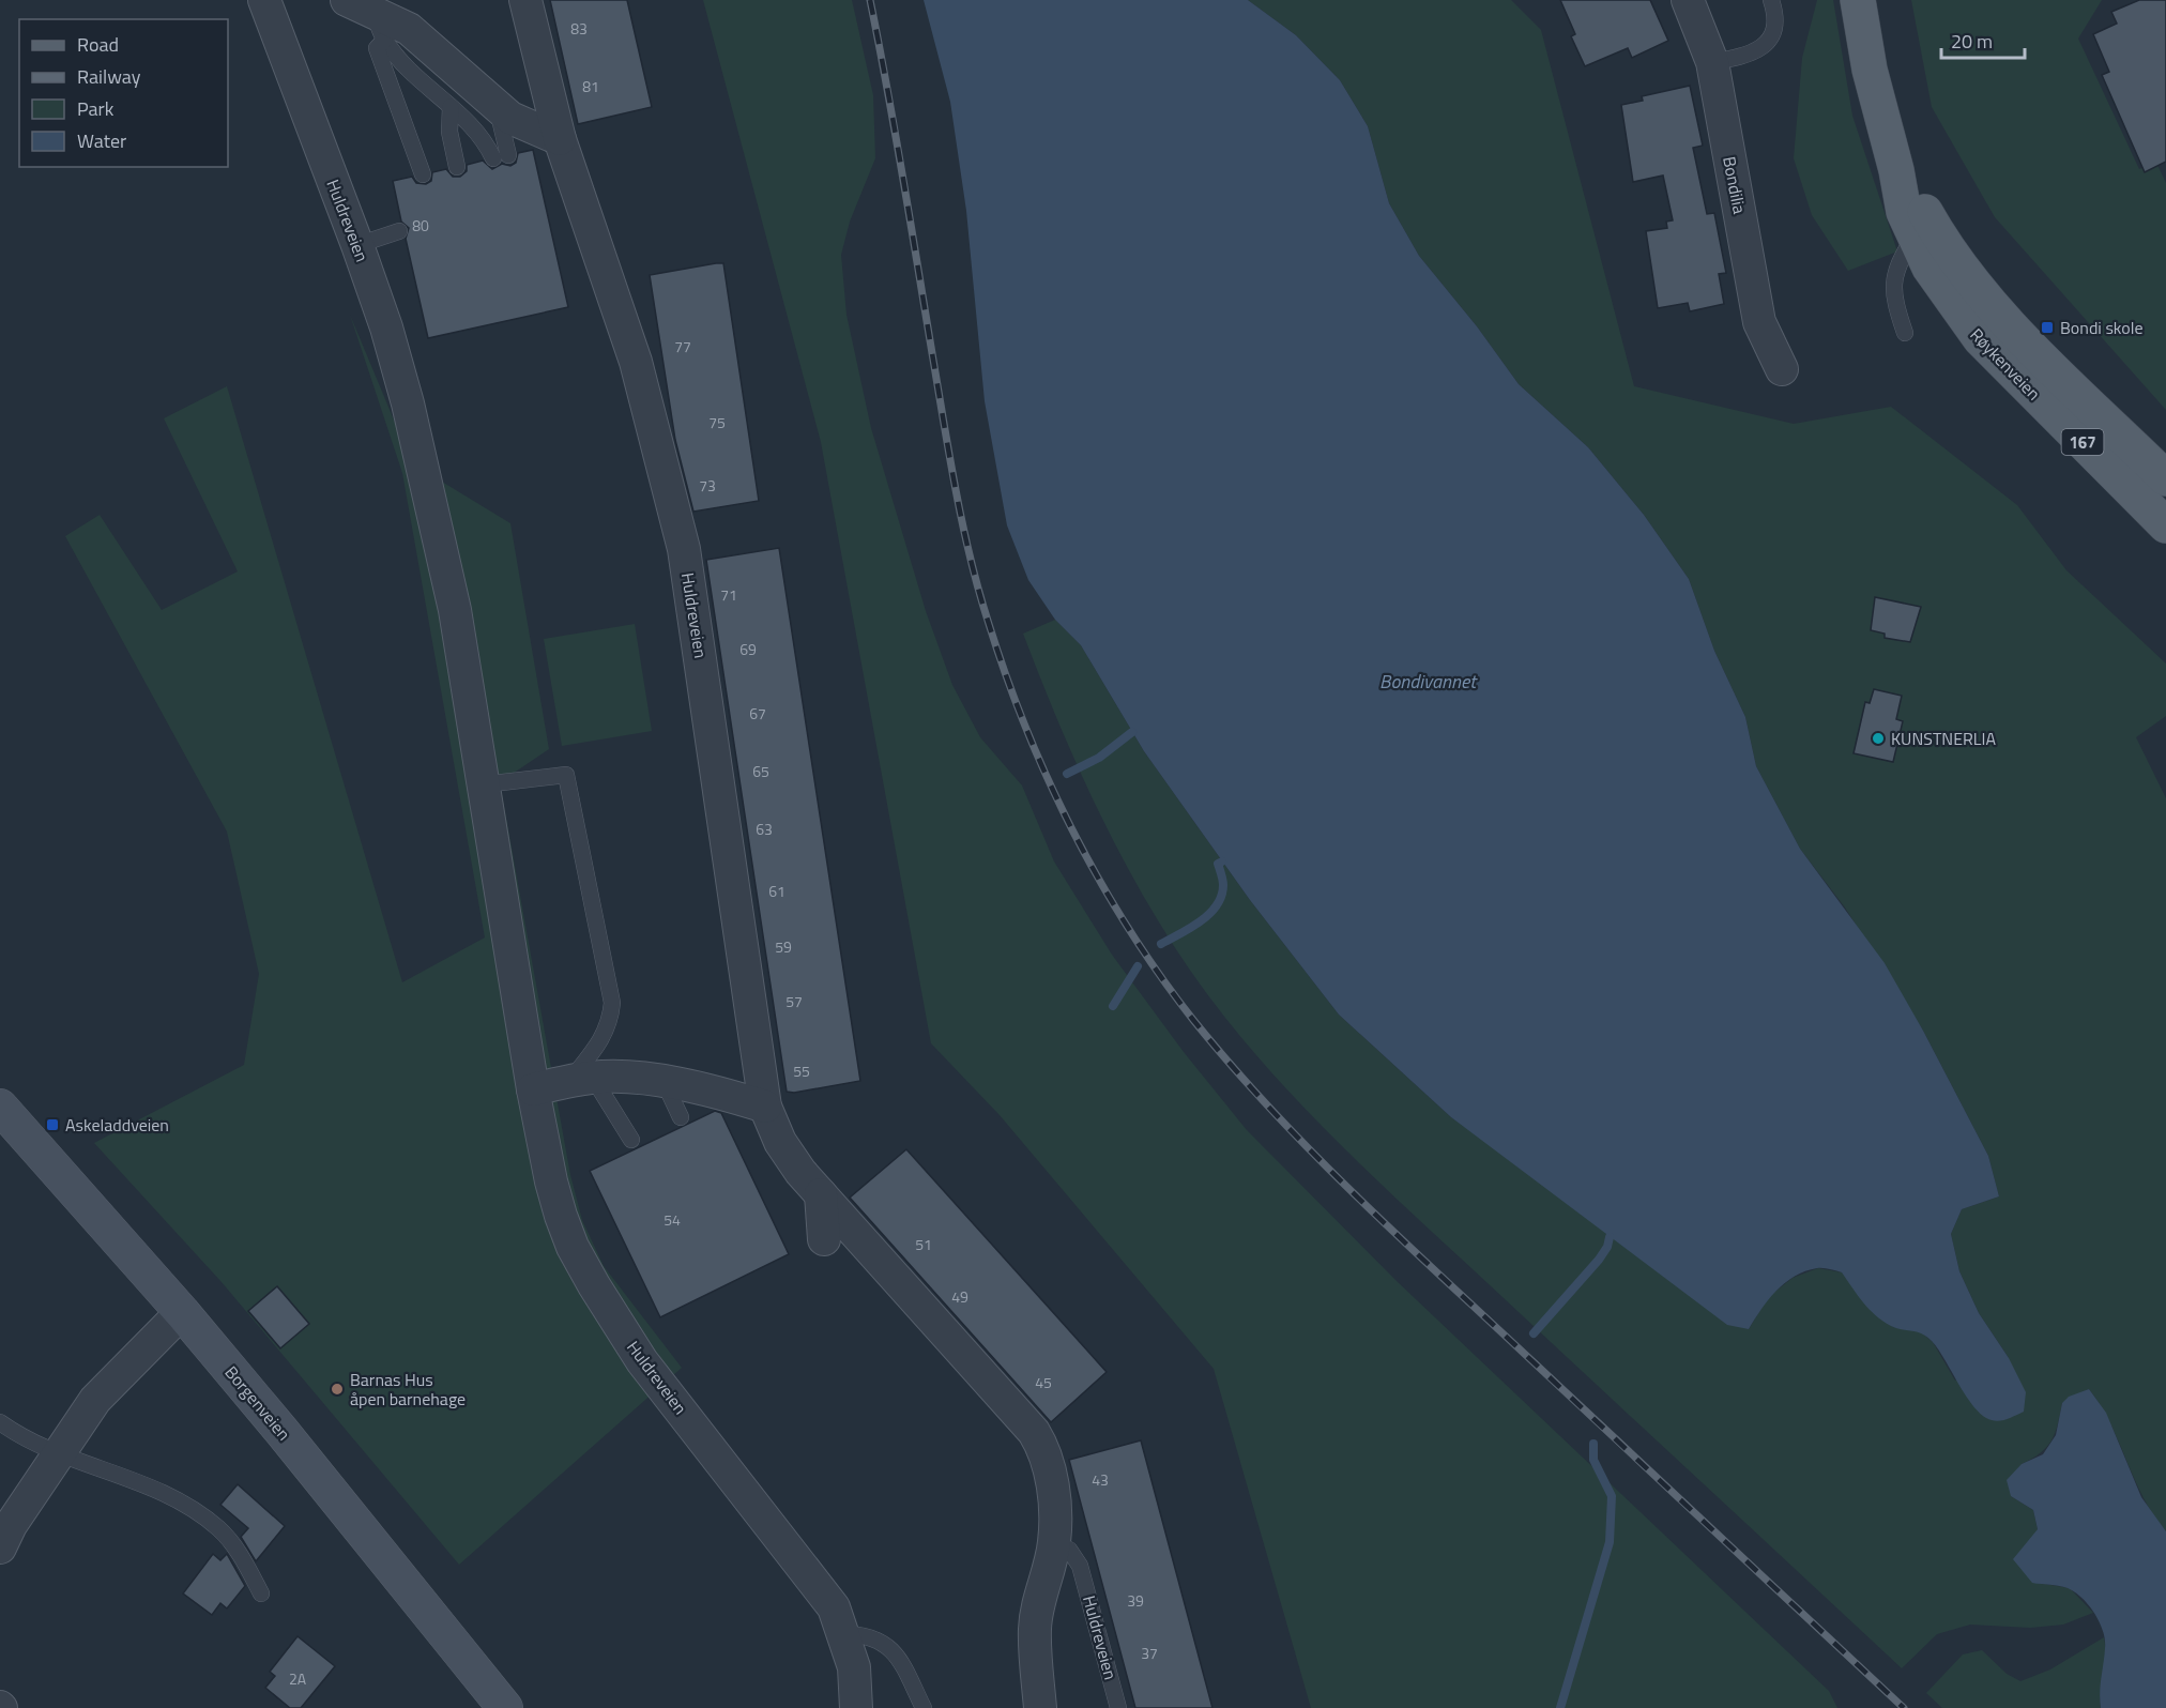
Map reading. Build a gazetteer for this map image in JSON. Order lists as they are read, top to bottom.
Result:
{
  "streets": {
    "main road": ["Røykenveien", "167"],
    "street": ["Bondilia", "Huldreveien", "Borgenveien"]
  },
  "water": ["Bondivannet"],
  "places": {
    "transit": ["Bondi skole", "Askeladdveien"],
    "other": ["KUNSTNERLIA", "Barnas Hus åpen barnehage"]
  },
  "house_numbers": [
    "83",
    "81",
    "80",
    "77",
    "75",
    "73",
    "71",
    "69",
    "67",
    "65",
    "63",
    "61",
    "59",
    "57",
    "55",
    "54",
    "51",
    "49",
    "45",
    "43",
    "39",
    "37",
    "2A"
  ],
  "legend": [
    "Road",
    "Railway",
    "Park",
    "Water"
  ],
  "scale_bar": "20 m"
}
